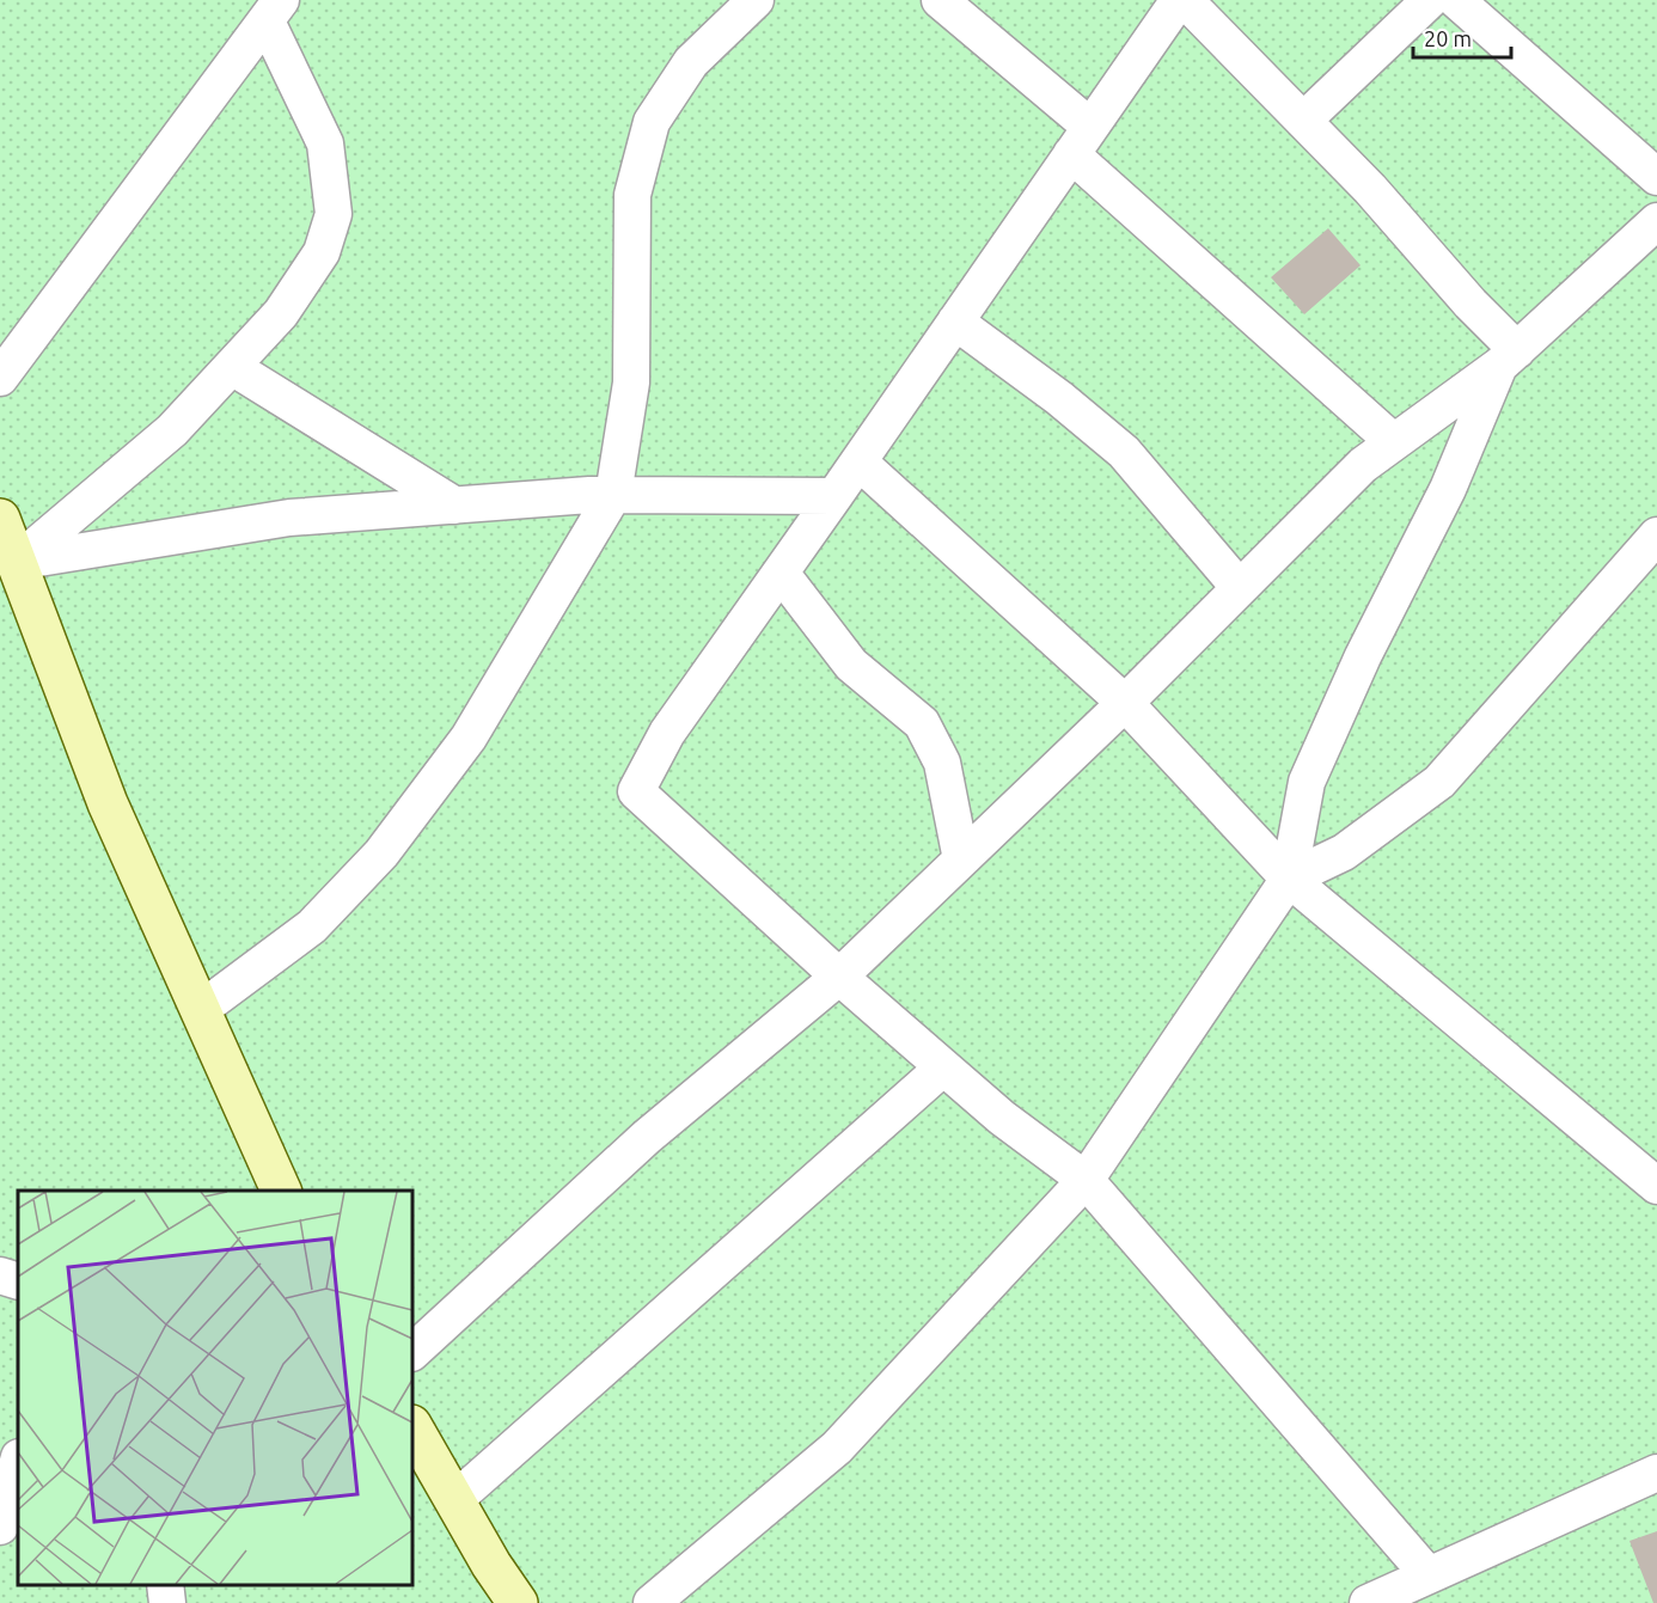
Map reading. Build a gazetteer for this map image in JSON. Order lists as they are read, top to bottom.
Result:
{
  "scale_bar": "20 m"
}
